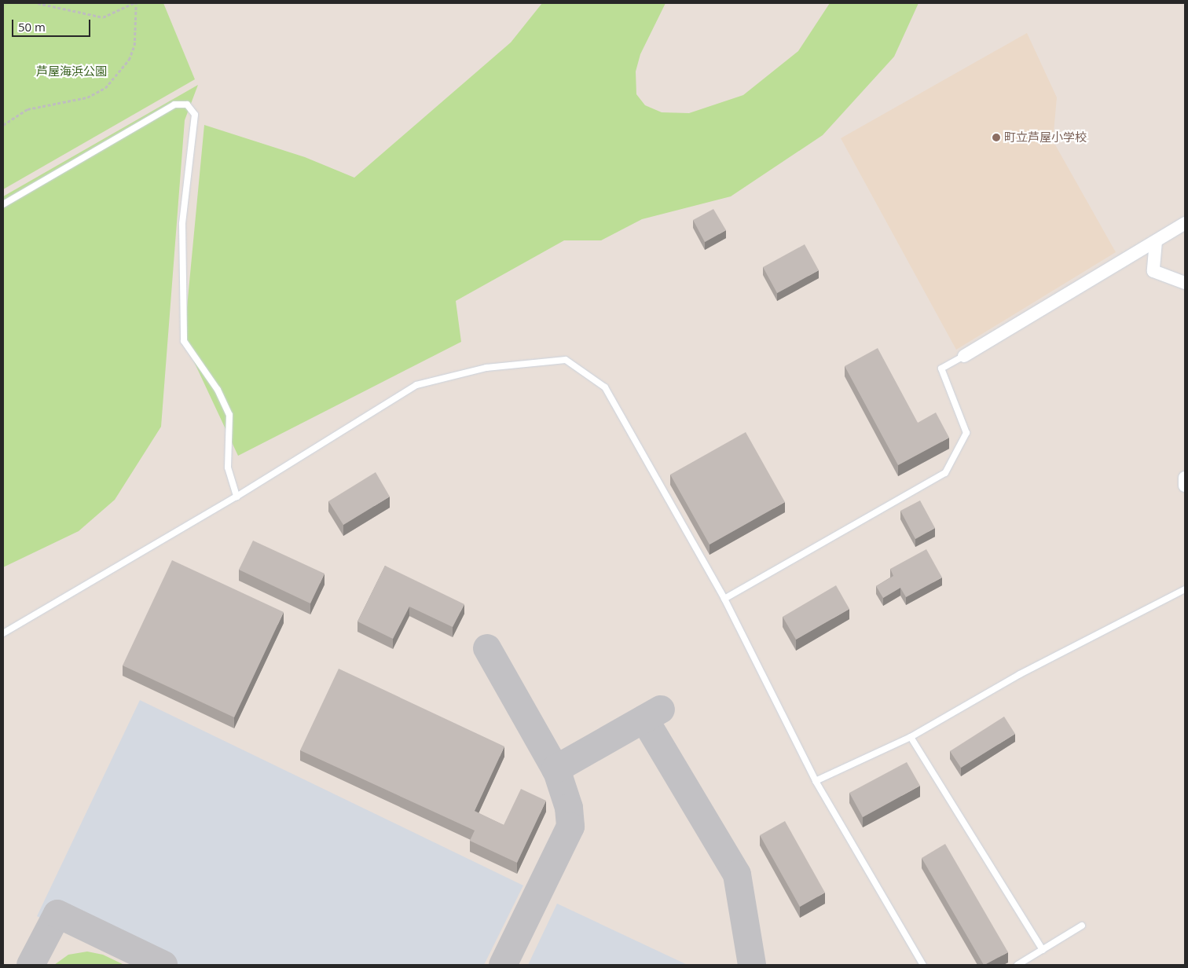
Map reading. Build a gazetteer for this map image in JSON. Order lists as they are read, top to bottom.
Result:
{
  "parks": ["芦屋海浜公園"],
  "places": ["町立芦屋小学校"],
  "scale_bar": "50 m"
}
